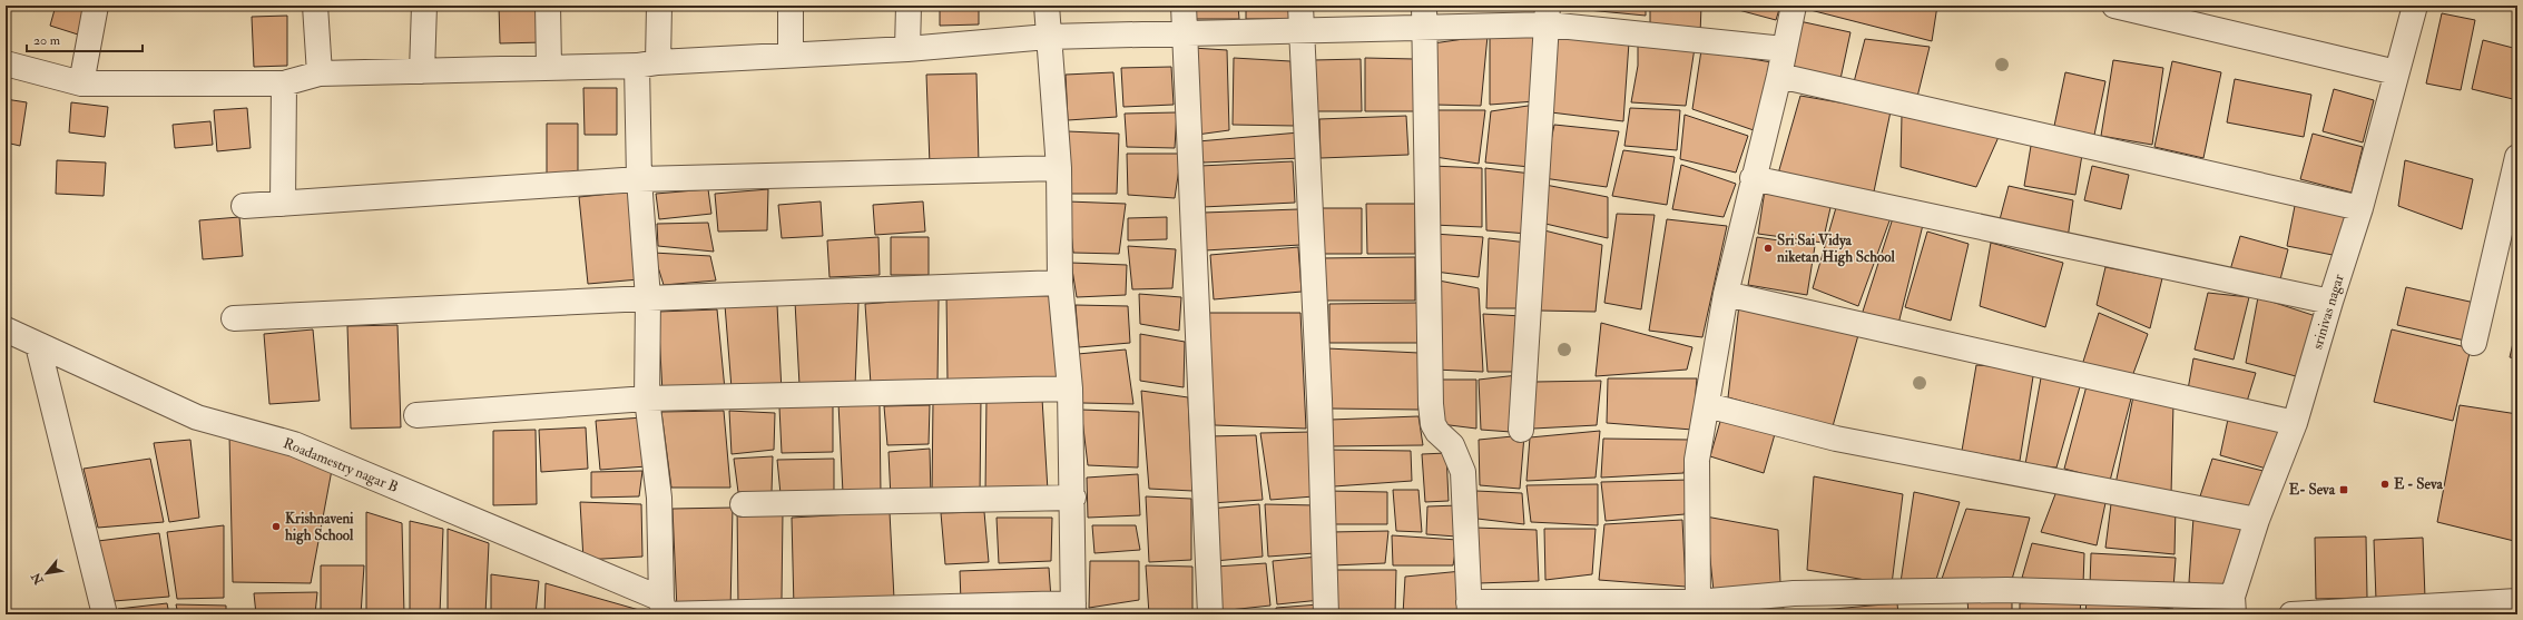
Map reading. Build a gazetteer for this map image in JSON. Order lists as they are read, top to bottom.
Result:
{
  "streets": {
    "street": ["srinivas nagar", "Roadamestry nagar B"]
  },
  "places": {
    "other": ["Sri Sai Vidya niketan High School", "E - Seva", "Krishnaveni high School"],
    "transit": ["E- Seva"]
  },
  "scale_bar": "20 m",
  "north": "bottom left"
}
